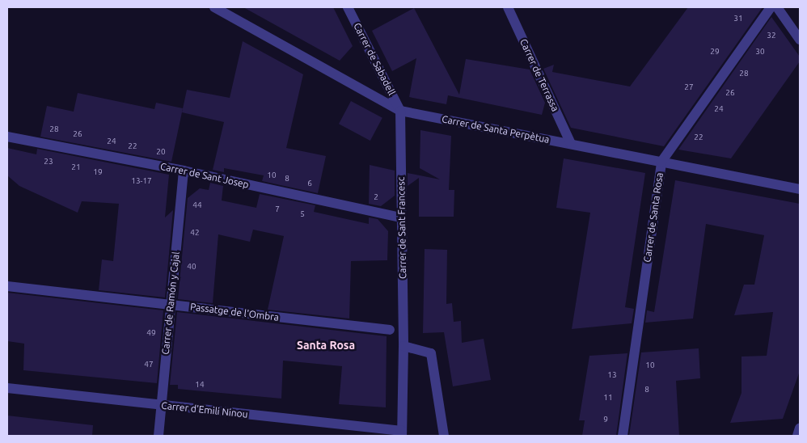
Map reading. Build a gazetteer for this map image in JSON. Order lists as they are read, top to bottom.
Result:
{
  "streets": {
    "street": [
      "Carrer de Sabadell",
      "Carrer de Terrassa",
      "Carrer de Santa Perpètua",
      "Carrer de Sant Josep",
      "Carrer de Santa Rosa",
      "Carrer de Sant Francesc",
      "Carrer de Ramón y Cajal",
      "Passatge de l'Ombra",
      "Carrer d'Emili Ninou"
    ]
  },
  "crossings": [
    ["Carrer de Sabadell", "Carrer de Santa Perpètua"],
    ["Carrer de Sabadell", "Carrer de Sant Francesc"],
    ["Carrer de Terrassa", "Carrer de Santa Perpètua"],
    ["Carrer de Santa Perpètua", "Carrer de Santa Rosa"],
    ["Carrer de Santa Perpètua", "Carrer de Sant Francesc"],
    ["Carrer de Sant Josep", "Carrer de Sant Francesc"],
    ["Carrer de Sant Josep", "Carrer de Ramón y Cajal"],
    ["Carrer de Sant Francesc", "Carrer d'Emili Ninou"],
    ["Carrer de Ramón y Cajal", "Passatge de l'Ombra"],
    ["Carrer de Ramón y Cajal", "Carrer d'Emili Ninou"]
  ],
  "districts": ["Santa Rosa"],
  "house_numbers": [
    "31",
    "32",
    "29",
    "30",
    "28",
    "27",
    "26",
    "24",
    "28",
    "26",
    "22",
    "24",
    "22",
    "20",
    "23",
    "21",
    "19",
    "10",
    "8",
    "13-17",
    "6",
    "2",
    "44",
    "7",
    "5",
    "42",
    "40",
    "49",
    "47",
    "10",
    "13",
    "14",
    "8",
    "11",
    "9"
  ]
}
